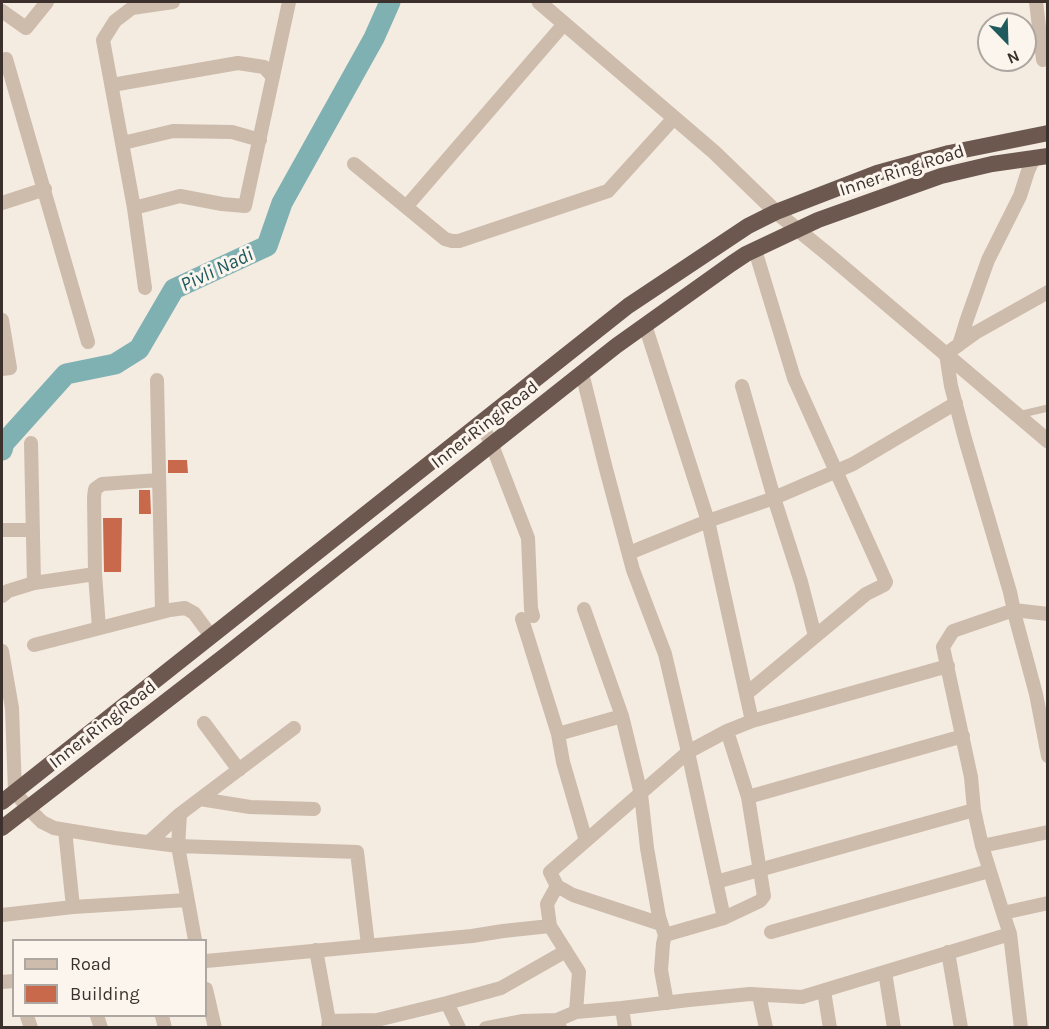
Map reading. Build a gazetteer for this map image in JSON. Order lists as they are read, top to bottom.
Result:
{
  "streets": {
    "highway": ["Inner Ring Road"]
  },
  "water": ["Pivli Nadi"],
  "legend": ["Road", "Building"],
  "north": "bottom right"
}
